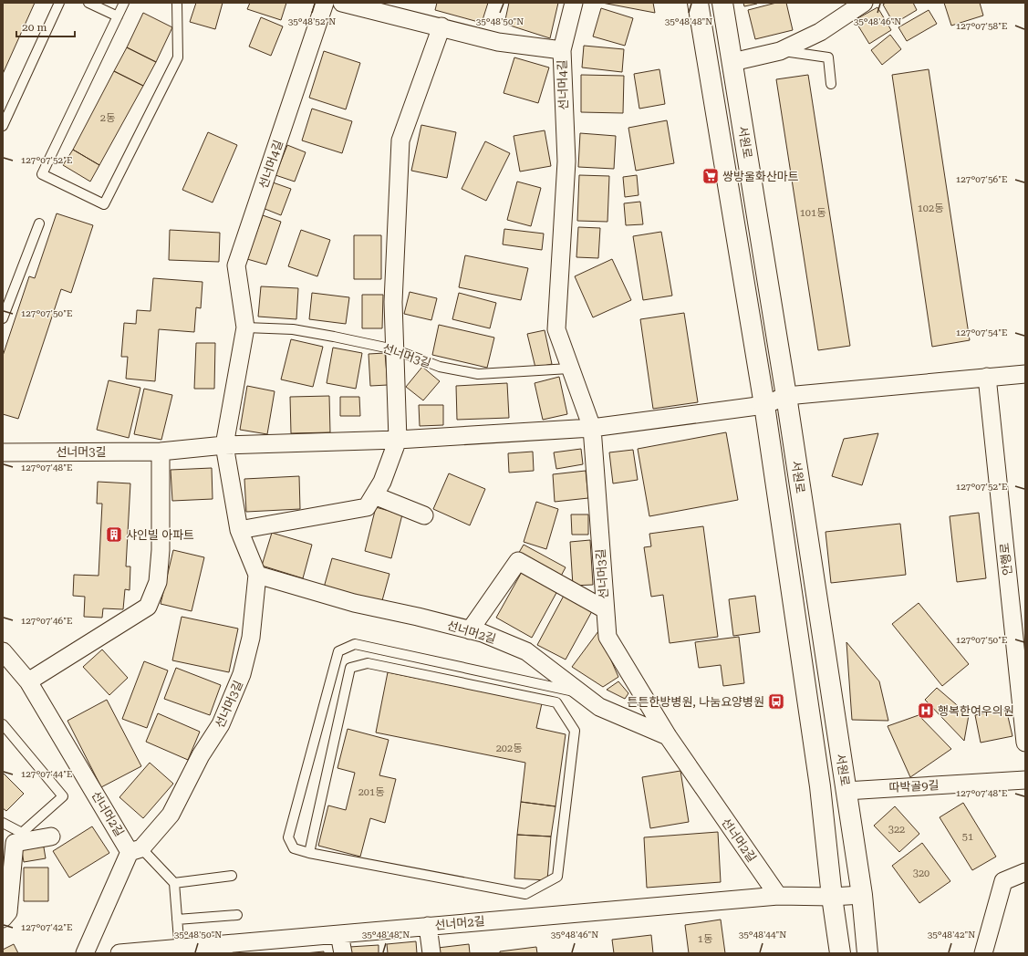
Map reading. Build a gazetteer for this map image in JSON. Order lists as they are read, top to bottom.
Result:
{
  "streets": {
    "street": [
      "선너머4길",
      "서원로",
      "선너머3길",
      "안행로",
      "선너머2길",
      "따박골9길"
    ]
  },
  "crossings": [
    ["선너머4길", "선너머3길"],
    ["서원로", "선너머3길"],
    ["서원로", "선너머2길"],
    ["서원로", "따박골9길"],
    ["선너머3길", "선너머2길"]
  ],
  "places": {
    "supermarket": ["쌍방울화산마트"],
    "building": ["샤인빌 아파트"],
    "bus stop": ["튼튼한방병원, 나눔요양병원"],
    "hospital": ["행복한여우의원"]
  },
  "house_numbers": [
    "2동",
    "102동",
    "101동",
    "202동",
    "201동",
    "322",
    "51",
    "320",
    "1동"
  ],
  "scale_bar": "20 m",
  "coordinates": [
    "35°48'52\"N",
    "35°48'50\"N",
    "35°48'48\"N",
    "35°48'46\"N",
    "127°07'58\"E",
    "127°07'52\"E",
    "127°07'56\"E",
    "127°07'50\"E",
    "127°07'54\"E",
    "127°07'48\"E",
    "127°07'46\"E",
    "127°07'44\"E",
    "127°07'42\"E",
    "35°48'44\"N",
    "35°48'42\"N"
  ]
}
